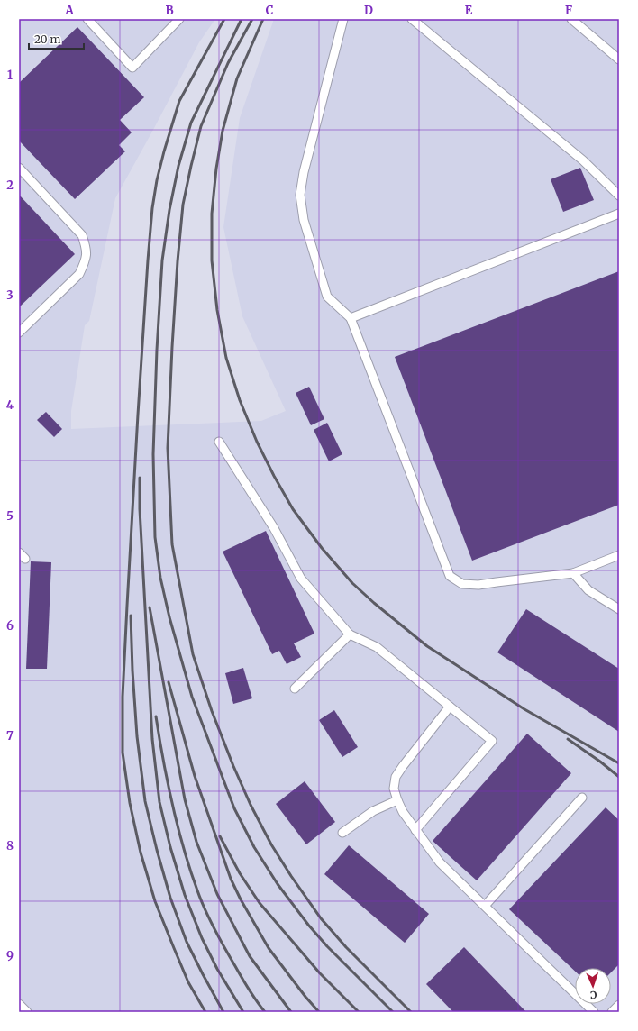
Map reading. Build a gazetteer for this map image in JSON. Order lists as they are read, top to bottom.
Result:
{
  "scale_bar": "20 m",
  "north": "bottom",
  "grid": {
    "columns": [
      "A",
      "B",
      "C",
      "D",
      "E",
      "F"
    ],
    "rows": [
      "1",
      "2",
      "3",
      "4",
      "5",
      "6",
      "7",
      "8",
      "9"
    ]
  }
}
